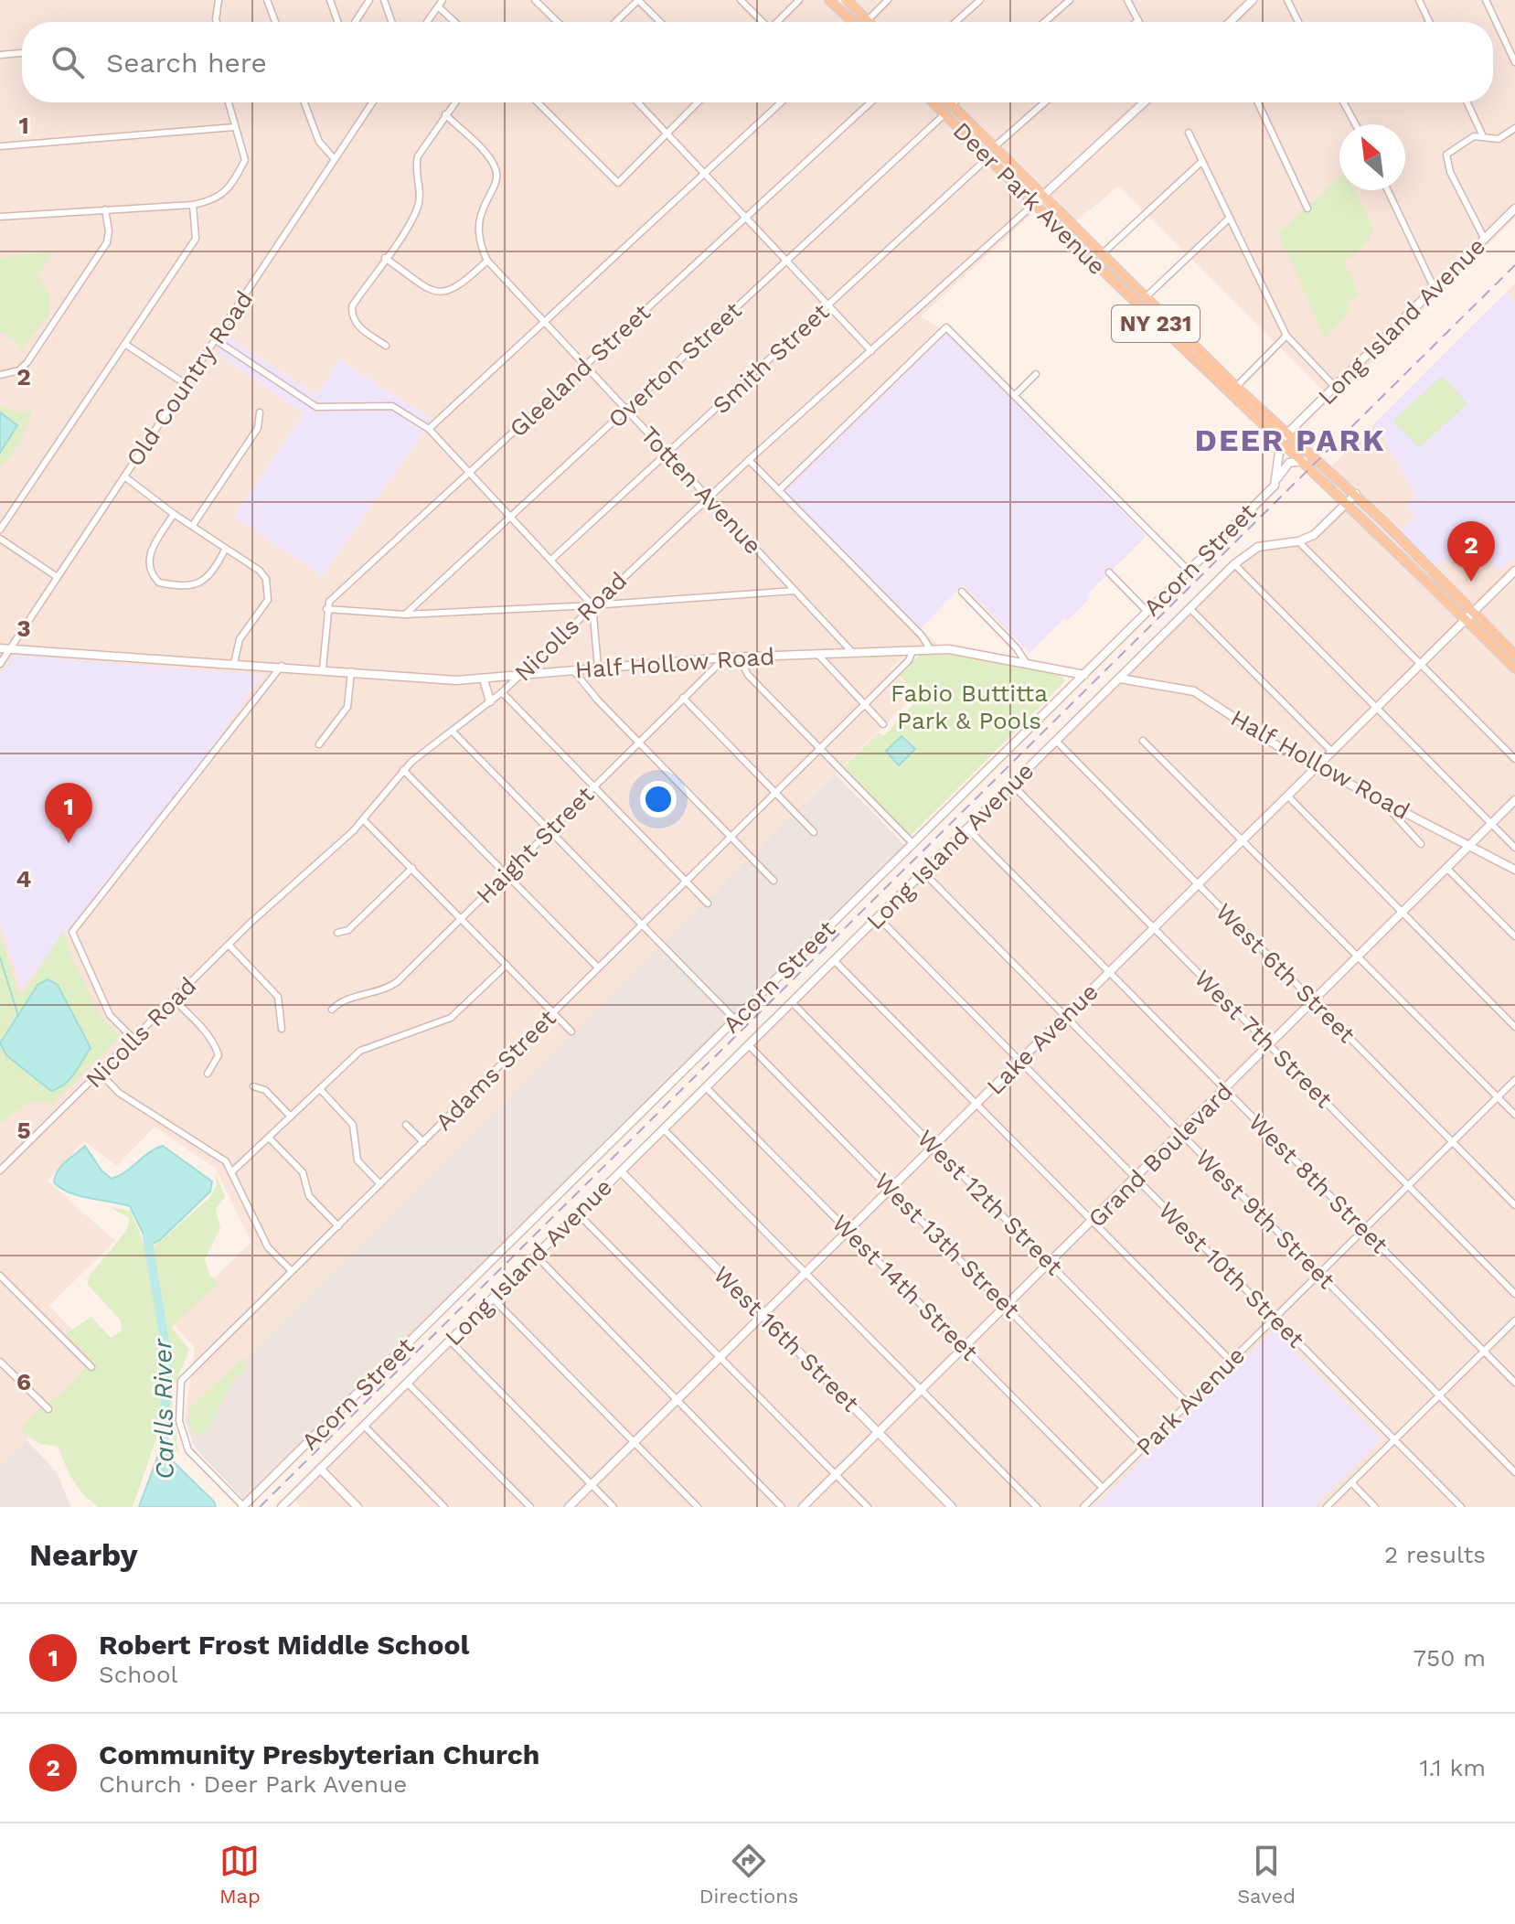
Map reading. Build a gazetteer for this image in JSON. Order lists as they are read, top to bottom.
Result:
{
  "streets": {
    "main road": ["Deer Park Avenue", "NY 231"],
    "street": [
      "Long Island Avenue",
      "Smith Street",
      "Overton Street",
      "Gleeland Street",
      "Old Country Road",
      "Totten Avenue",
      "Acorn Street",
      "Nicolls Road",
      "Half Hollow Road",
      "Haight Street",
      "West 6th Street",
      "Lake Avenue",
      "West 7th Street",
      "Adams Street",
      "Grand Boulevard",
      "West 8th Street",
      "West 12th Street",
      "West 9th Street",
      "West 13th Street",
      "West 10th Street",
      "West 14th Street",
      "West 16th Street",
      "Park Avenue"
    ]
  },
  "crossings": [
    ["Deer Park Avenue", "Long Island Avenue"],
    ["Deer Park Avenue", "Smith Street"],
    ["Deer Park Avenue", "Overton Street"],
    ["Deer Park Avenue", "Acorn Street"],
    ["Deer Park Avenue", "Nicolls Road"],
    ["Deer Park Avenue", "Lake Avenue"],
    ["Long Island Avenue", "Acorn Street"],
    ["Long Island Avenue", "Half Hollow Road"],
    ["Long Island Avenue", "West 6th Street"],
    ["Long Island Avenue", "West 7th Street"],
    ["Long Island Avenue", "West 8th Street"],
    ["Long Island Avenue", "West 12th Street"],
    ["Long Island Avenue", "West 9th Street"],
    ["Long Island Avenue", "West 13th Street"],
    ["Long Island Avenue", "West 10th Street"],
    ["Long Island Avenue", "West 14th Street"],
    ["Long Island Avenue", "West 16th Street"],
    ["Smith Street", "Totten Avenue"],
    ["Overton Street", "Totten Avenue"],
    ["Gleeland Street", "Totten Avenue"],
    ["Old Country Road", "Half Hollow Road"],
    ["Totten Avenue", "Nicolls Road"],
    ["Totten Avenue", "Half Hollow Road"],
    ["Acorn Street", "Half Hollow Road"],
    ["Acorn Street", "Adams Street"],
    ["Nicolls Road", "Half Hollow Road"],
    ["Half Hollow Road", "Haight Street"],
    ["Half Hollow Road", "Lake Avenue"],
    ["Half Hollow Road", "Adams Street"],
    ["Half Hollow Road", "Grand Boulevard"],
    ["West 6th Street", "Lake Avenue"],
    ["West 6th Street", "Grand Boulevard"],
    ["West 6th Street", "Park Avenue"],
    ["Lake Avenue", "West 7th Street"],
    ["Lake Avenue", "West 8th Street"],
    ["Lake Avenue", "West 12th Street"],
    ["Lake Avenue", "West 9th Street"],
    ["Lake Avenue", "West 13th Street"],
    ["Lake Avenue", "West 10th Street"],
    ["Lake Avenue", "West 14th Street"],
    ["Lake Avenue", "West 16th Street"],
    ["West 7th Street", "Grand Boulevard"],
    ["West 7th Street", "Park Avenue"],
    ["Grand Boulevard", "West 8th Street"],
    ["Grand Boulevard", "West 12th Street"],
    ["Grand Boulevard", "West 9th Street"],
    ["Grand Boulevard", "West 13th Street"],
    ["Grand Boulevard", "West 10th Street"],
    ["Grand Boulevard", "West 14th Street"],
    ["Grand Boulevard", "West 16th Street"],
    ["West 8th Street", "Park Avenue"],
    ["West 12th Street", "Park Avenue"],
    ["West 9th Street", "Park Avenue"],
    ["West 13th Street", "Park Avenue"],
    ["West 10th Street", "Park Avenue"],
    ["West 14th Street", "Park Avenue"]
  ],
  "districts": ["DEER PARK"],
  "water": ["Carlls River"],
  "parks": ["Fabio Buttitta Park & Pools"],
  "north": "top left",
  "page": {
    "search": "Search here",
    "pins": ["2", "1"],
    "heading": ["Nearby", "2 results"],
    "list": [
      {
        "mark": "1",
        "name": "Robert Frost Middle School",
        "note": "School",
        "value": "750 m"
      },
      {
        "mark": "2",
        "name": "Community Presbyterian Church",
        "note": "Church · Deer Park Avenue",
        "value": "1.1 km"
      }
    ],
    "nav": ["Map", "Directions", "Saved"]
  },
  "grid": {
    "rows": [
      "1",
      "2",
      "3",
      "4",
      "5",
      "6"
    ]
  }
}
